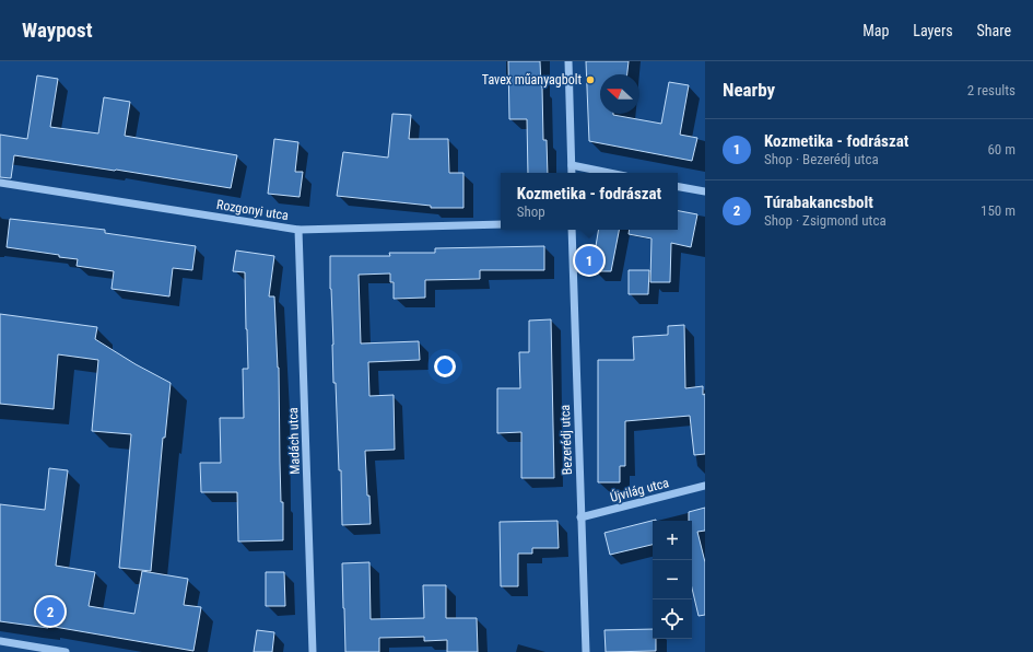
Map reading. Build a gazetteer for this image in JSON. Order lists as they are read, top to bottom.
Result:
{
  "streets": {
    "street": [
      "Rozgonyi utca",
      "Bezerédj utca",
      "Madách utca",
      "Újvilág utca"
    ]
  },
  "crossings": [
    ["Rozgonyi utca", "Madách utca"],
    ["Bezerédj utca", "Újvilág utca"]
  ],
  "places": ["Tavex műanyagbolt"],
  "north": "left",
  "page": {
    "header": "Waypost",
    "nav": ["Map", "Layers", "Share"],
    "heading": ["Nearby", "2 results"],
    "list": [
      {
        "mark": "1",
        "name": "Kozmetika - fodrászat",
        "note": "Shop · Bezerédj utca",
        "value": "60 m"
      },
      {
        "mark": "2",
        "name": "Túrabakancsbolt",
        "note": "Shop · Zsigmond utca",
        "value": "150 m"
      }
    ],
    "popup": ["Kozmetika - fodrászat", "Shop"],
    "pins": ["1", "2"],
    "map_buttons": ["+", "−"]
  }
}
